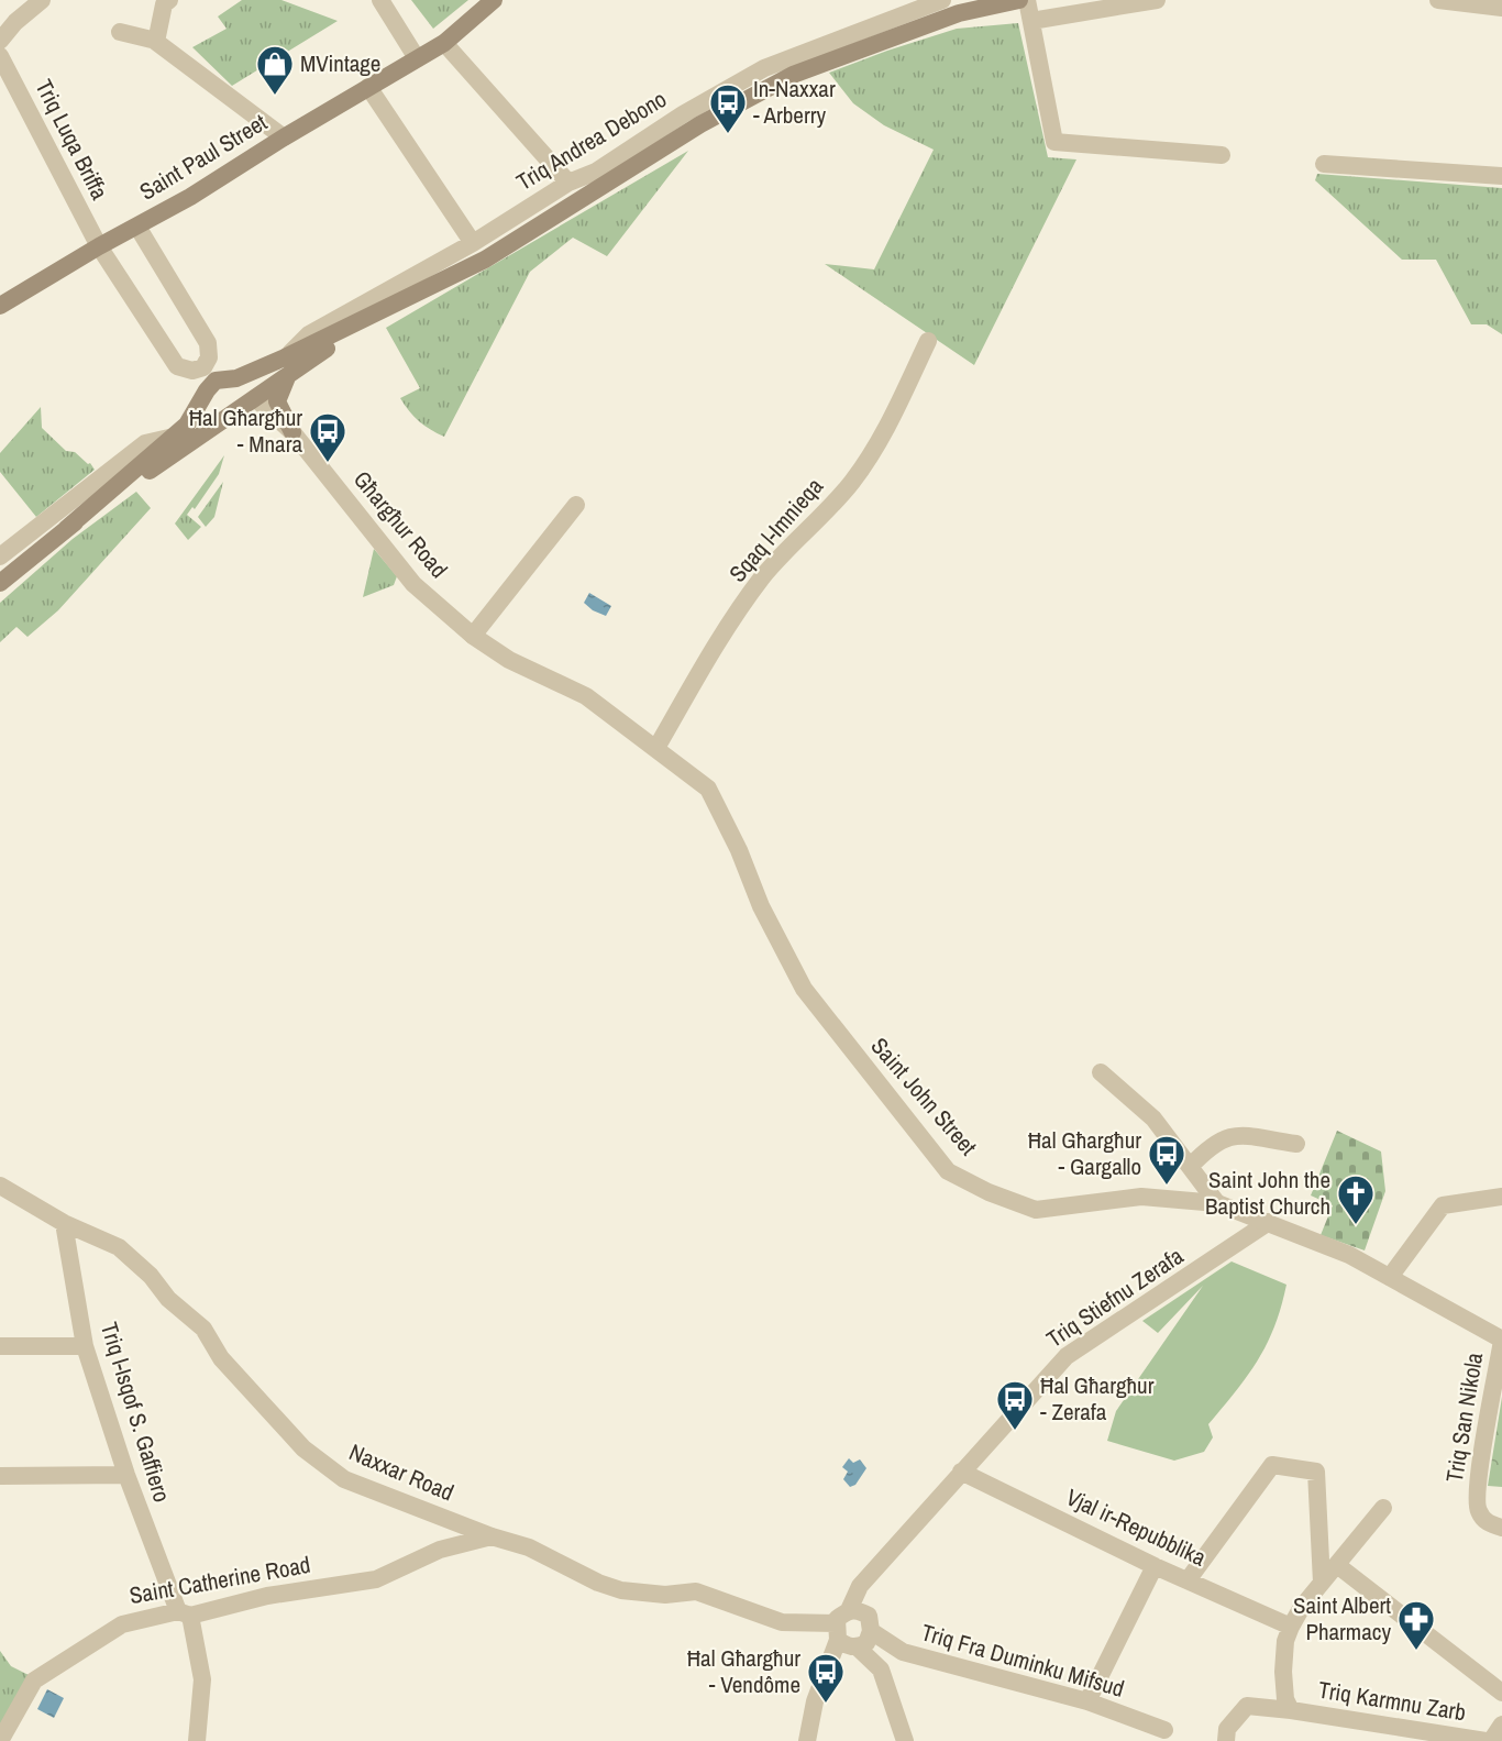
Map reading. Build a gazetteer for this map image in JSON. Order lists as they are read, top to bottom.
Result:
{
  "streets": {
    "main road": ["Triq Andrea Debono", "Saint Paul Street"],
    "street": [
      "Triq Luqa Briffa",
      "Għargħur Road",
      "Sqaq l-Imnieqa",
      "Saint John Street",
      "Triq Stiefnu Zerafa",
      "Triq l-Isqof S. Gaffiero",
      "Triq San Nikola",
      "Naxxar Road",
      "Vjal ir-Repubblika",
      "Saint Catherine Road",
      "Triq Fra Duminku Mifsud",
      "Triq Karmnu Zarb"
    ]
  },
  "crossings": [
    ["Triq Luqa Briffa", "Saint Paul Street"],
    ["Triq Andrea Debono", "Għargħur Road"],
    ["Għargħur Road", "Saint John Street"],
    ["Sqaq l-Imnieqa", "Saint John Street"],
    ["Saint John Street", "Triq Stiefnu Zerafa"],
    ["Saint John Street", "Triq San Nikola"],
    ["Triq Stiefnu Zerafa", "Naxxar Road"],
    ["Triq Stiefnu Zerafa", "Vjal ir-Repubblika"],
    ["Triq Stiefnu Zerafa", "Triq Fra Duminku Mifsud"],
    ["Triq l-Isqof S. Gaffiero", "Naxxar Road"],
    ["Triq l-Isqof S. Gaffiero", "Saint Catherine Road"],
    ["Naxxar Road", "Saint Catherine Road"],
    ["Naxxar Road", "Triq Fra Duminku Mifsud"]
  ],
  "places": {
    "shop": ["MVintage"],
    "bus stop": [
      "In-Naxxar - Arberry",
      "Ħal Għargħur - Mnara",
      "Ħal Għargħur - Gargallo",
      "Ħal Għargħur - Zerafa",
      "Ħal Għargħur - Vendôme"
    ],
    "church": ["Saint John the Baptist Church"],
    "pharmacy": ["Saint Albert Pharmacy"]
  }
}
